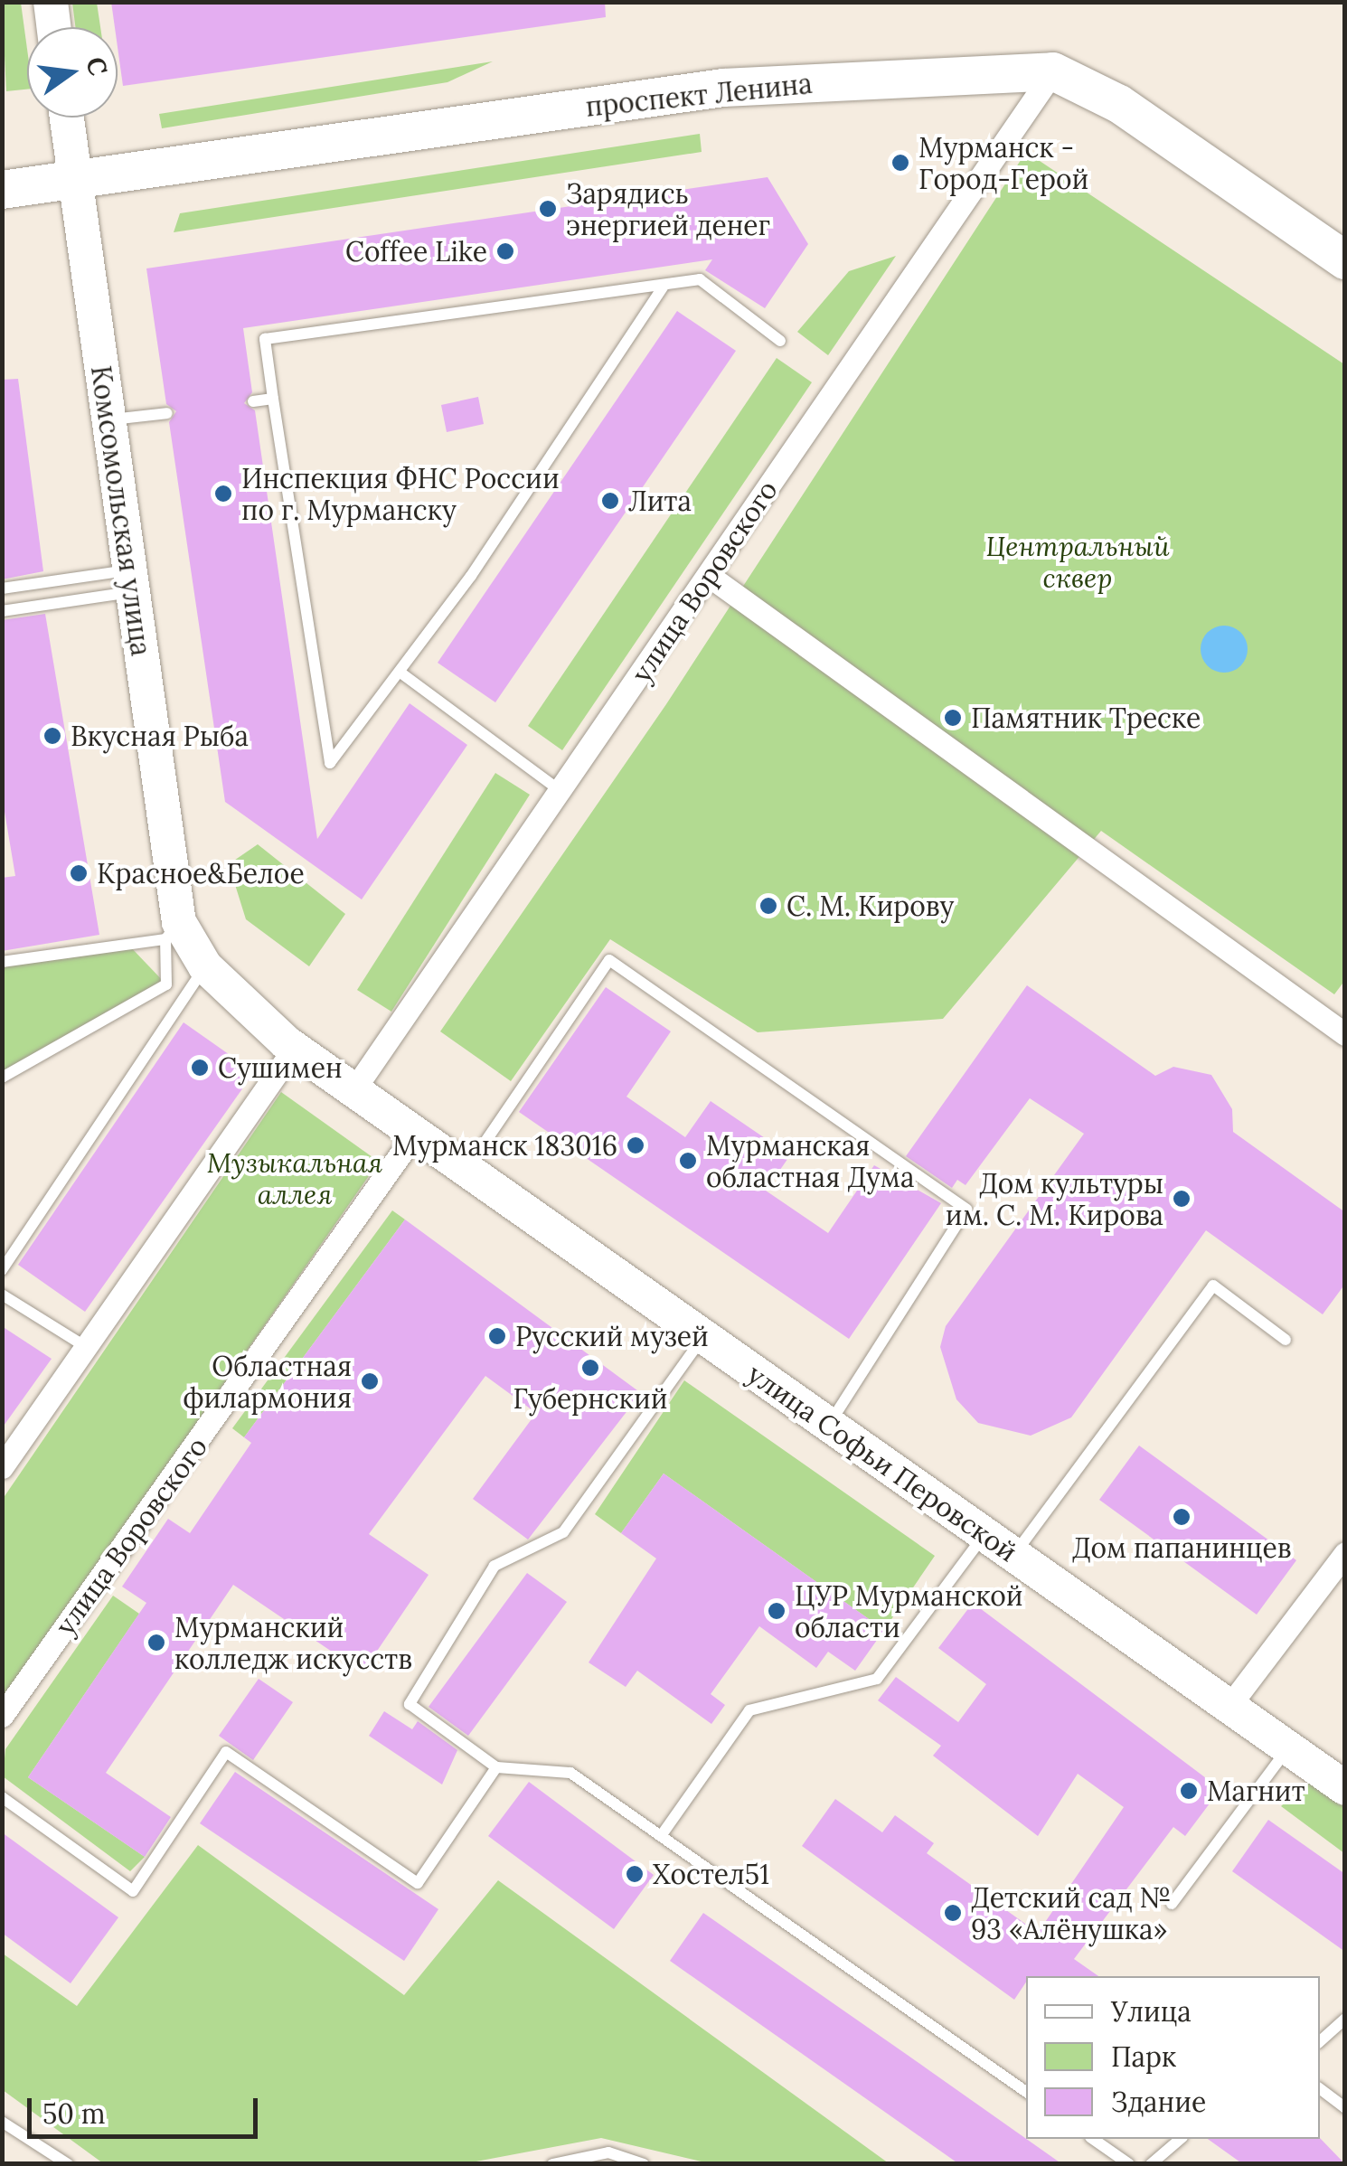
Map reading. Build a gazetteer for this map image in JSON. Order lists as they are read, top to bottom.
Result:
{
  "streets": {
    "main road": ["проспект Ленина"],
    "street": ["Комсомольская улица", "улица Воровского", "улица Софьи Перовской"]
  },
  "crossings": [
    ["проспект Ленина", "Комсомольская улица"],
    ["проспект Ленина", "улица Воровского"],
    ["Комсомольская улица", "улица Софьи Перовской"],
    ["улица Воровского", "улица Софьи Перовской"]
  ],
  "parks": ["Центральный сквер", "Музыкальная аллея"],
  "places": [
    "Мурманск - Город-Герой",
    "Зарядись энергией денег",
    "Coffee Like",
    "Инспекция ФНС России по г. Мурманску",
    "Лита",
    "Памятник Треске",
    "Вкусная Рыба",
    "Красное&Белое",
    "С. М. Кирову",
    "Сушимен",
    "Мурманск 183016",
    "Мурманская областная Дума",
    "Дом культуры им. С. М. Кирова",
    "Русский музей",
    "Губернский",
    "Областная филармония",
    "Дом папанинцев",
    "ЦУР Мурманской области",
    "Мурманский колледж искусств",
    "Магнит",
    "Хостел51",
    "Детский сад № 93 «Алёнушка»"
  ],
  "legend": ["Улица", "Парк", "Здание"],
  "scale_bar": "50 m",
  "north": "right"
}
